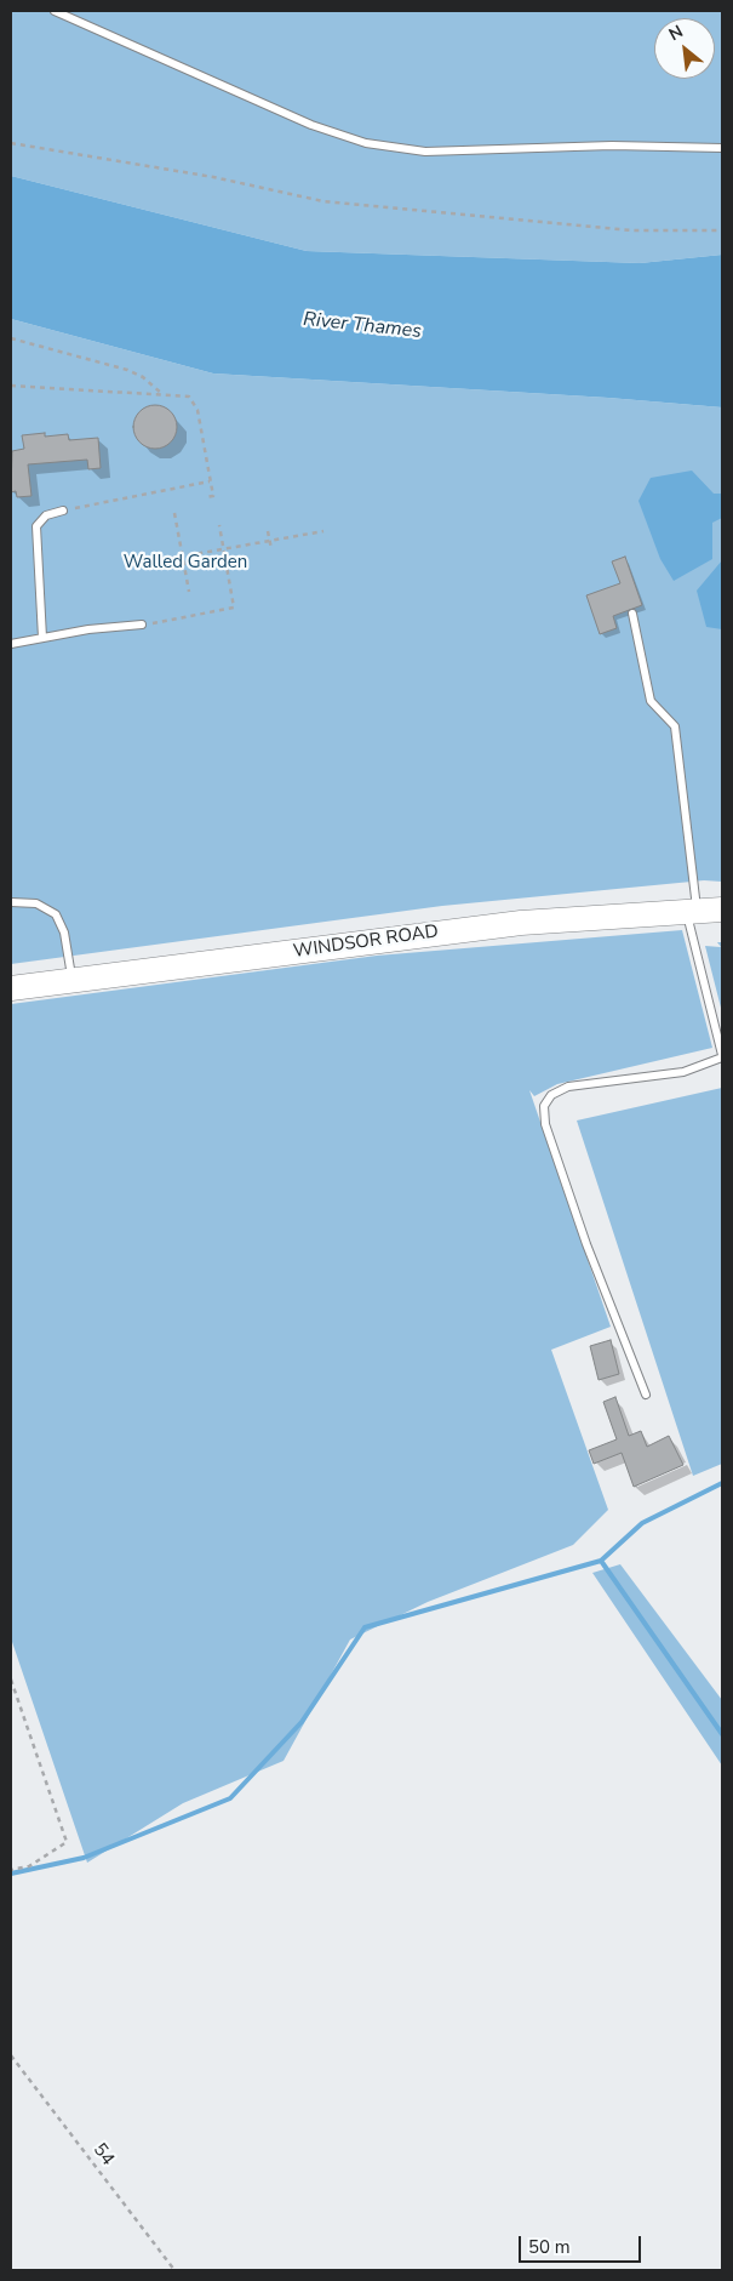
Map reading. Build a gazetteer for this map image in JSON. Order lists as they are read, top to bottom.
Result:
{
  "streets": {
    "main road": ["WINDSOR ROAD"],
    "path": ["54"]
  },
  "water": ["River Thames"],
  "parks": ["Walled Garden"],
  "scale_bar": "50 m",
  "north": "top left"
}
